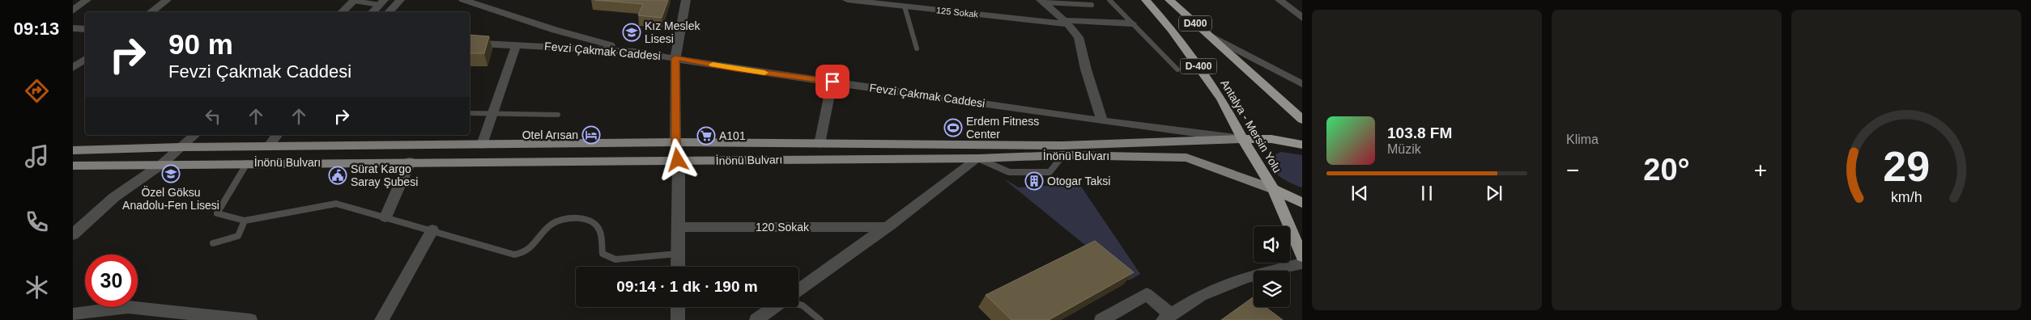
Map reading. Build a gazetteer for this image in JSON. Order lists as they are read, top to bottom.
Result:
{
  "streets": {
    "highway": ["D400", "D-400", "Antalya - Mersin Yolu"],
    "main road": ["İnönü Bulvarı"],
    "street": ["125 Sokak", "Fevzi Çakmak Caddesi", "120 Sokak"]
  },
  "crossings": [
    ["D400", "D-400"],
    ["Fevzi Çakmak Caddesi", "Antalya - Mersin Yolu"],
    ["Fevzi Çakmak Caddesi", "İnönü Bulvarı"],
    ["Antalya - Mersin Yolu", "İnönü Bulvarı"]
  ],
  "places": {
    "school or university": ["Kız Meslek Lisesi", "Özel Göksu Anadolu-Fen Lisesi"],
    "sports": ["Erdem Fitness Center"],
    "hotel": ["Otel Arısan"],
    "supermarket": ["A101"],
    "public building": ["Sürat Kargo Saray Şubesi"],
    "building": ["Otogar Taksi"]
  },
  "page": {
    "tabs": "09:13",
    "tile": "Klima",
    "turn": ["90 m", "Fevzi Çakmak Caddesi"],
    "song": ["103.8 FM", "Müzik"],
    "heat": ["−", "20°", "+"],
    "limit": "30",
    "trip": "09:14 · 1 dk · 190 m",
    "gauge": ["29", "km/h"]
  }
}
